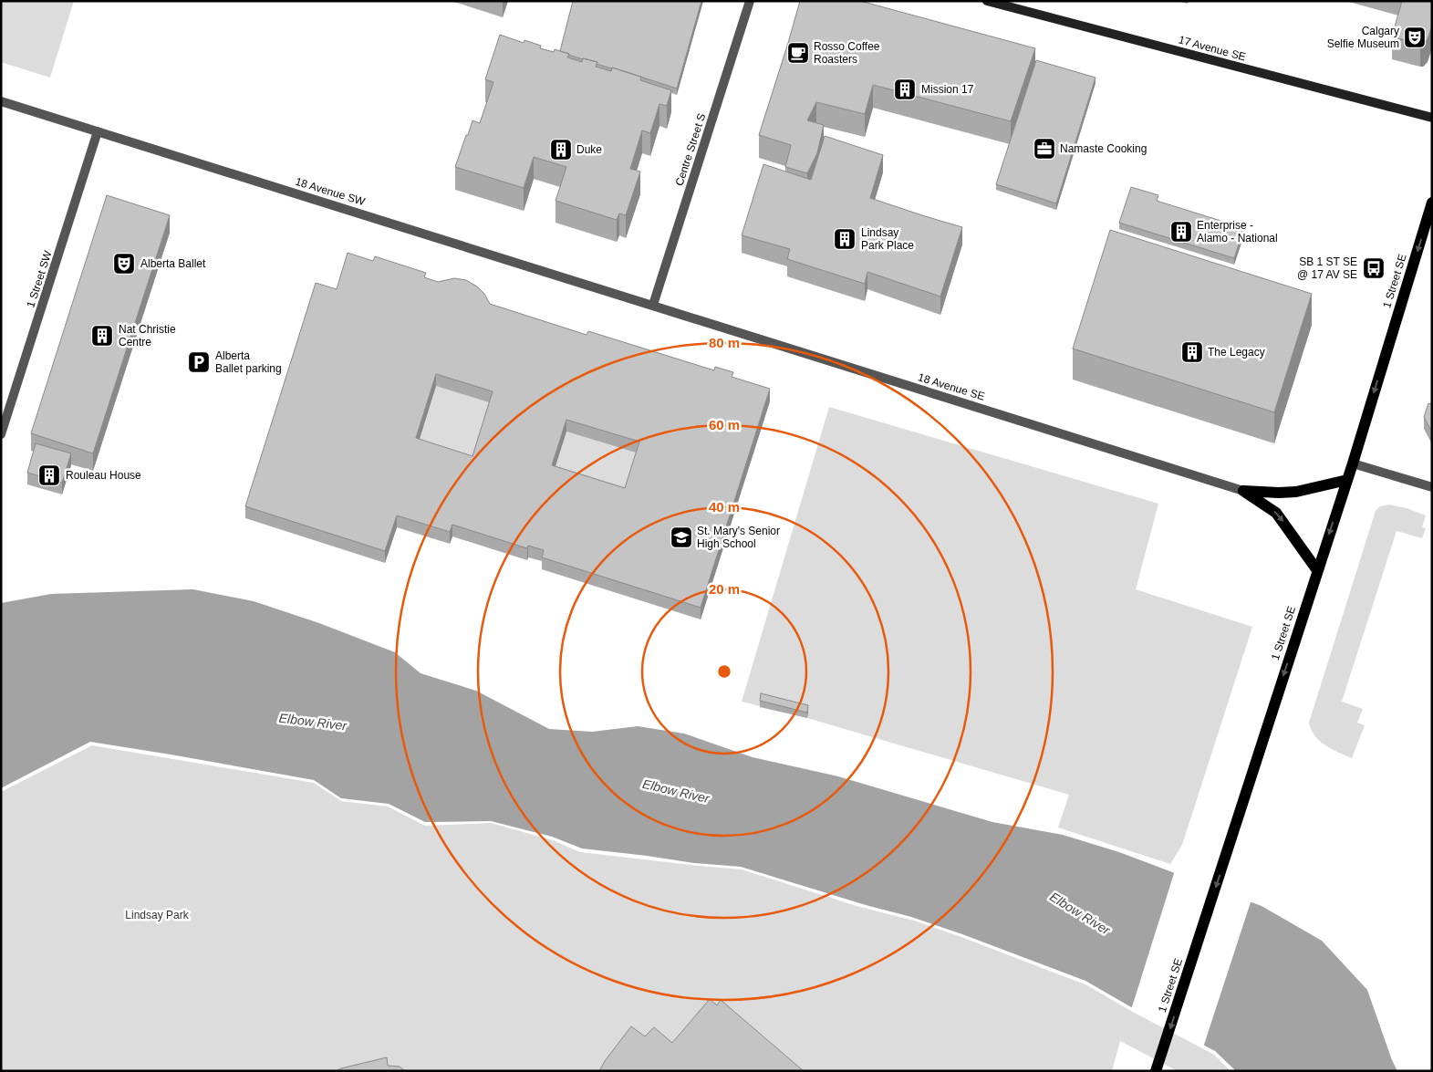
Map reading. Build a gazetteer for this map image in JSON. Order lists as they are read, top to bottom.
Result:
{
  "streets": {
    "main road": ["17 Avenue SE", "1 Street SE"],
    "street": [
      "Centre Street S",
      "18 Avenue SW",
      "1 Street SW",
      "18 Avenue SE"
    ]
  },
  "crossings": [
    ["Centre Street S", "18 Avenue SW"],
    ["Centre Street S", "18 Avenue SE"],
    ["18 Avenue SW", "1 Street SW"],
    ["18 Avenue SW", "18 Avenue SE"]
  ],
  "one_way": ["1 Street SE"],
  "water": ["Elbow River"],
  "parks": ["Lindsay Park"],
  "places": {
    "theatre": ["Calgary Selfie Museum", "Alberta Ballet"],
    "cafe": ["Rosso Coffee Roasters"],
    "building": [
      "Mission 17",
      "Duke",
      "Enterprise - Alamo - National",
      "Lindsay Park Place",
      "Nat Christie Centre",
      "The Legacy",
      "Rouleau House"
    ],
    "office": ["Namaste Cooking"],
    "bus stop": ["SB 1 ST SE @ 17 AV SE"],
    "parking": ["Alberta Ballet parking"],
    "school or university": ["St. Mary's Senior High School"]
  },
  "rings": [
    "80 m",
    "60 m",
    "40 m",
    "20 m"
  ]
}
